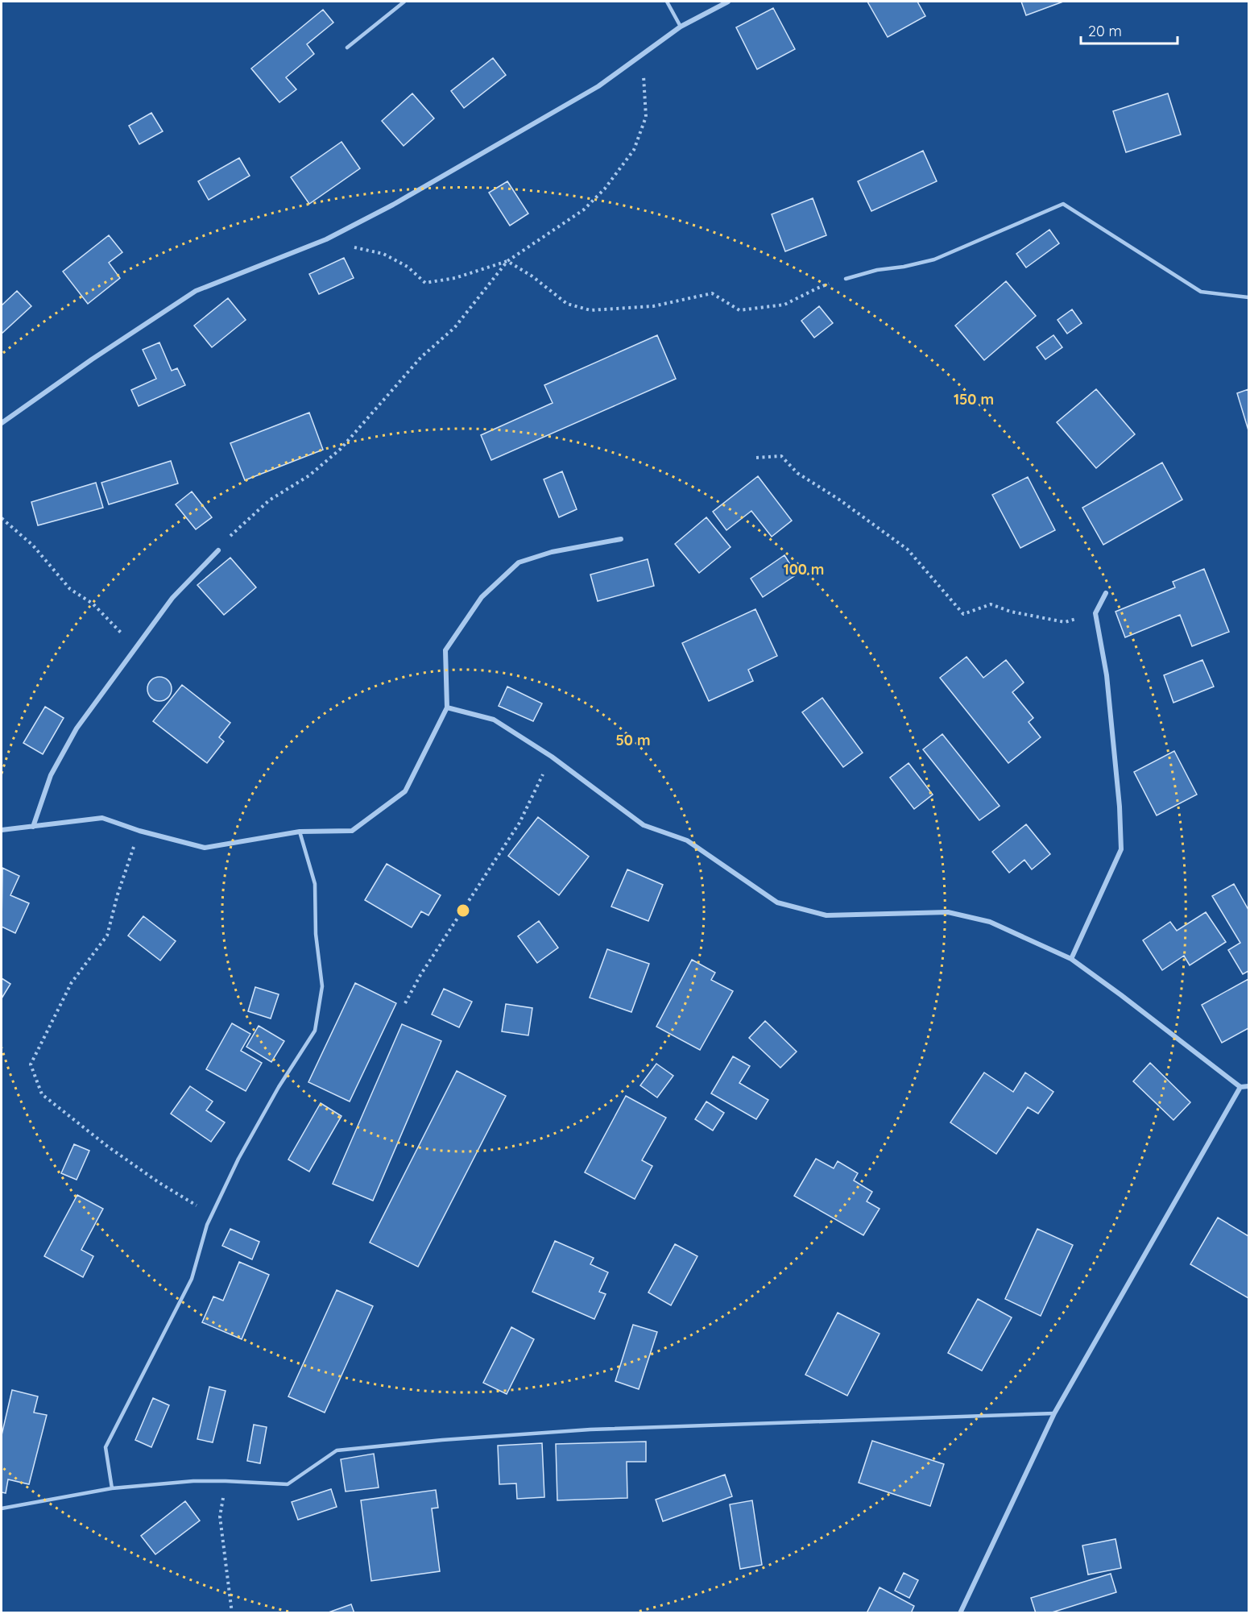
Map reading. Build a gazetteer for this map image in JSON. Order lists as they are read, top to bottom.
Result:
{
  "scale_bar": "20 m",
  "rings": ["150 m", "100 m", "50 m"]
}
